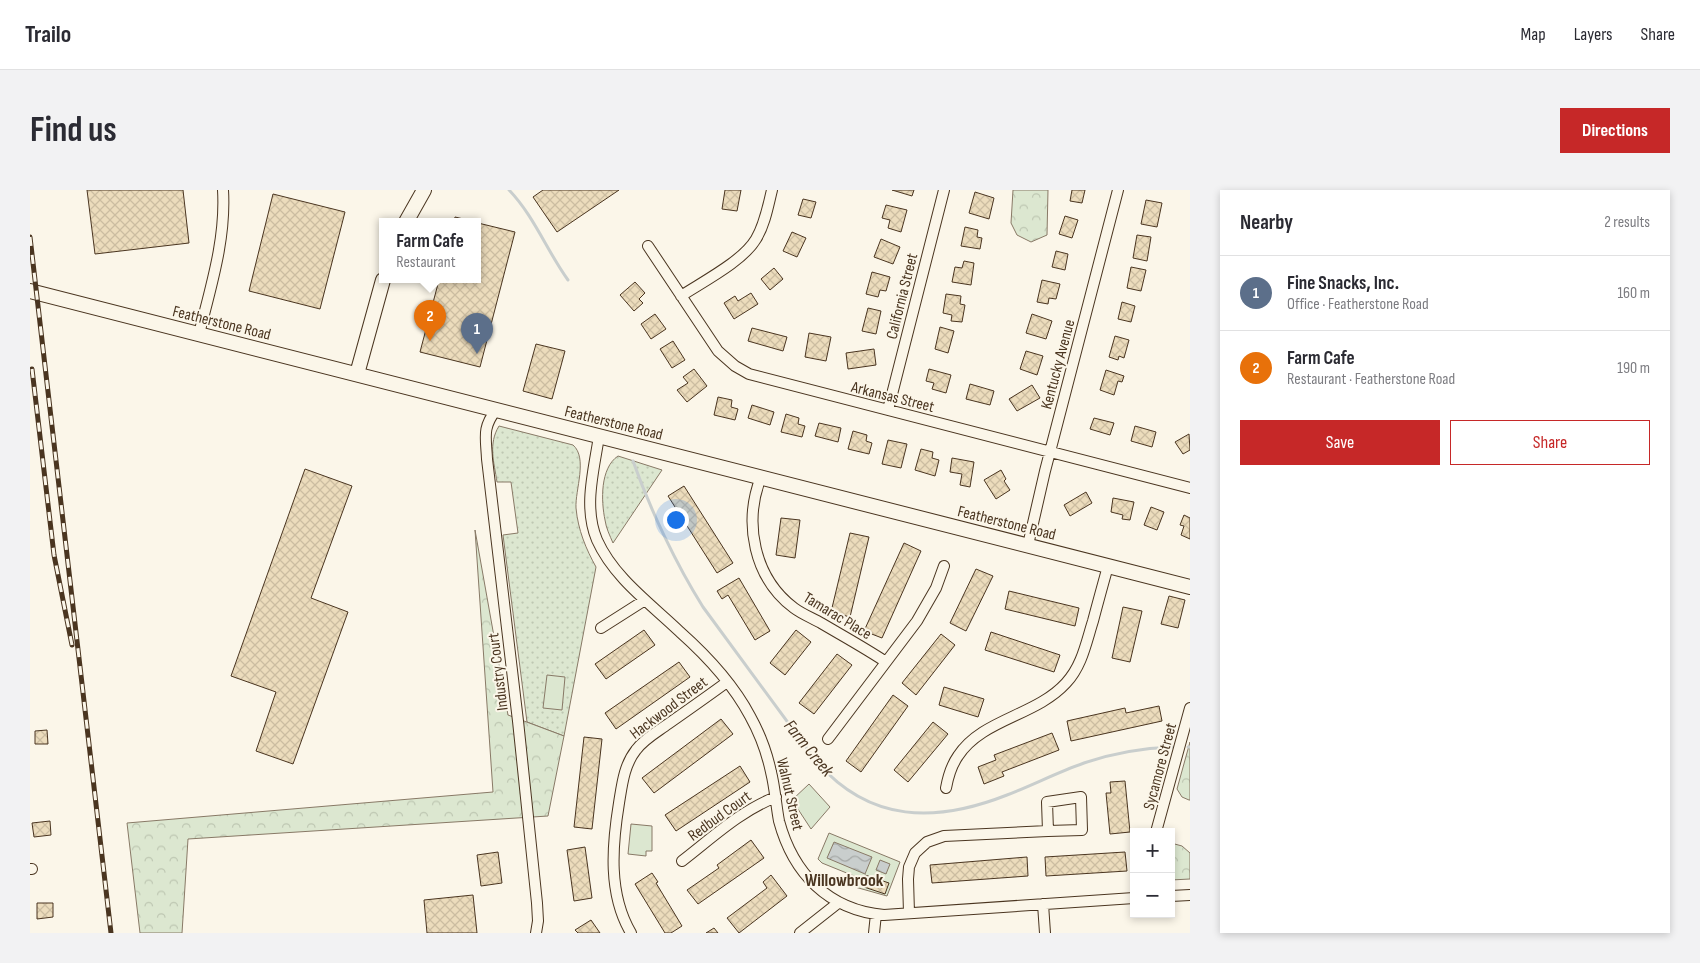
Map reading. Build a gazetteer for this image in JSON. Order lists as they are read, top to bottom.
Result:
{
  "streets": {
    "street": [
      "California Street",
      "Featherstone Road",
      "Kentucky Avenue",
      "Arkansas Street",
      "Tamarac Place",
      "Industry Court",
      "Hackwood Street",
      "Sycamore Street",
      "Walnut Street",
      "Redbud Court"
    ]
  },
  "crossings": [
    ["California Street", "Arkansas Street"],
    ["Featherstone Road", "Kentucky Avenue"],
    ["Featherstone Road", "Tamarac Place"],
    ["Featherstone Road", "Industry Court"],
    ["Featherstone Road", "Walnut Street"],
    ["Kentucky Avenue", "Arkansas Street"],
    ["Hackwood Street", "Walnut Street"],
    ["Walnut Street", "Redbud Court"]
  ],
  "districts": ["Willowbrook"],
  "water": ["Farm Creek"],
  "page": {
    "header": "Trailo",
    "nav": ["Map", "Layers", "Share"],
    "buttons": [
      "Directions",
      ["Save", "Share"]
    ],
    "title": "Find us",
    "heading": ["Nearby", "2 results"],
    "popup": ["Farm Cafe", "Restaurant"],
    "list": [
      {
        "mark": "1",
        "name": "Fine Snacks, Inc.",
        "note": "Office · Featherstone Road",
        "value": "160 m"
      },
      {
        "mark": "2",
        "name": "Farm Cafe",
        "note": "Restaurant · Featherstone Road",
        "value": "190 m"
      }
    ],
    "pins": ["2", "1"],
    "map_buttons": ["+", "−"]
  }
}
